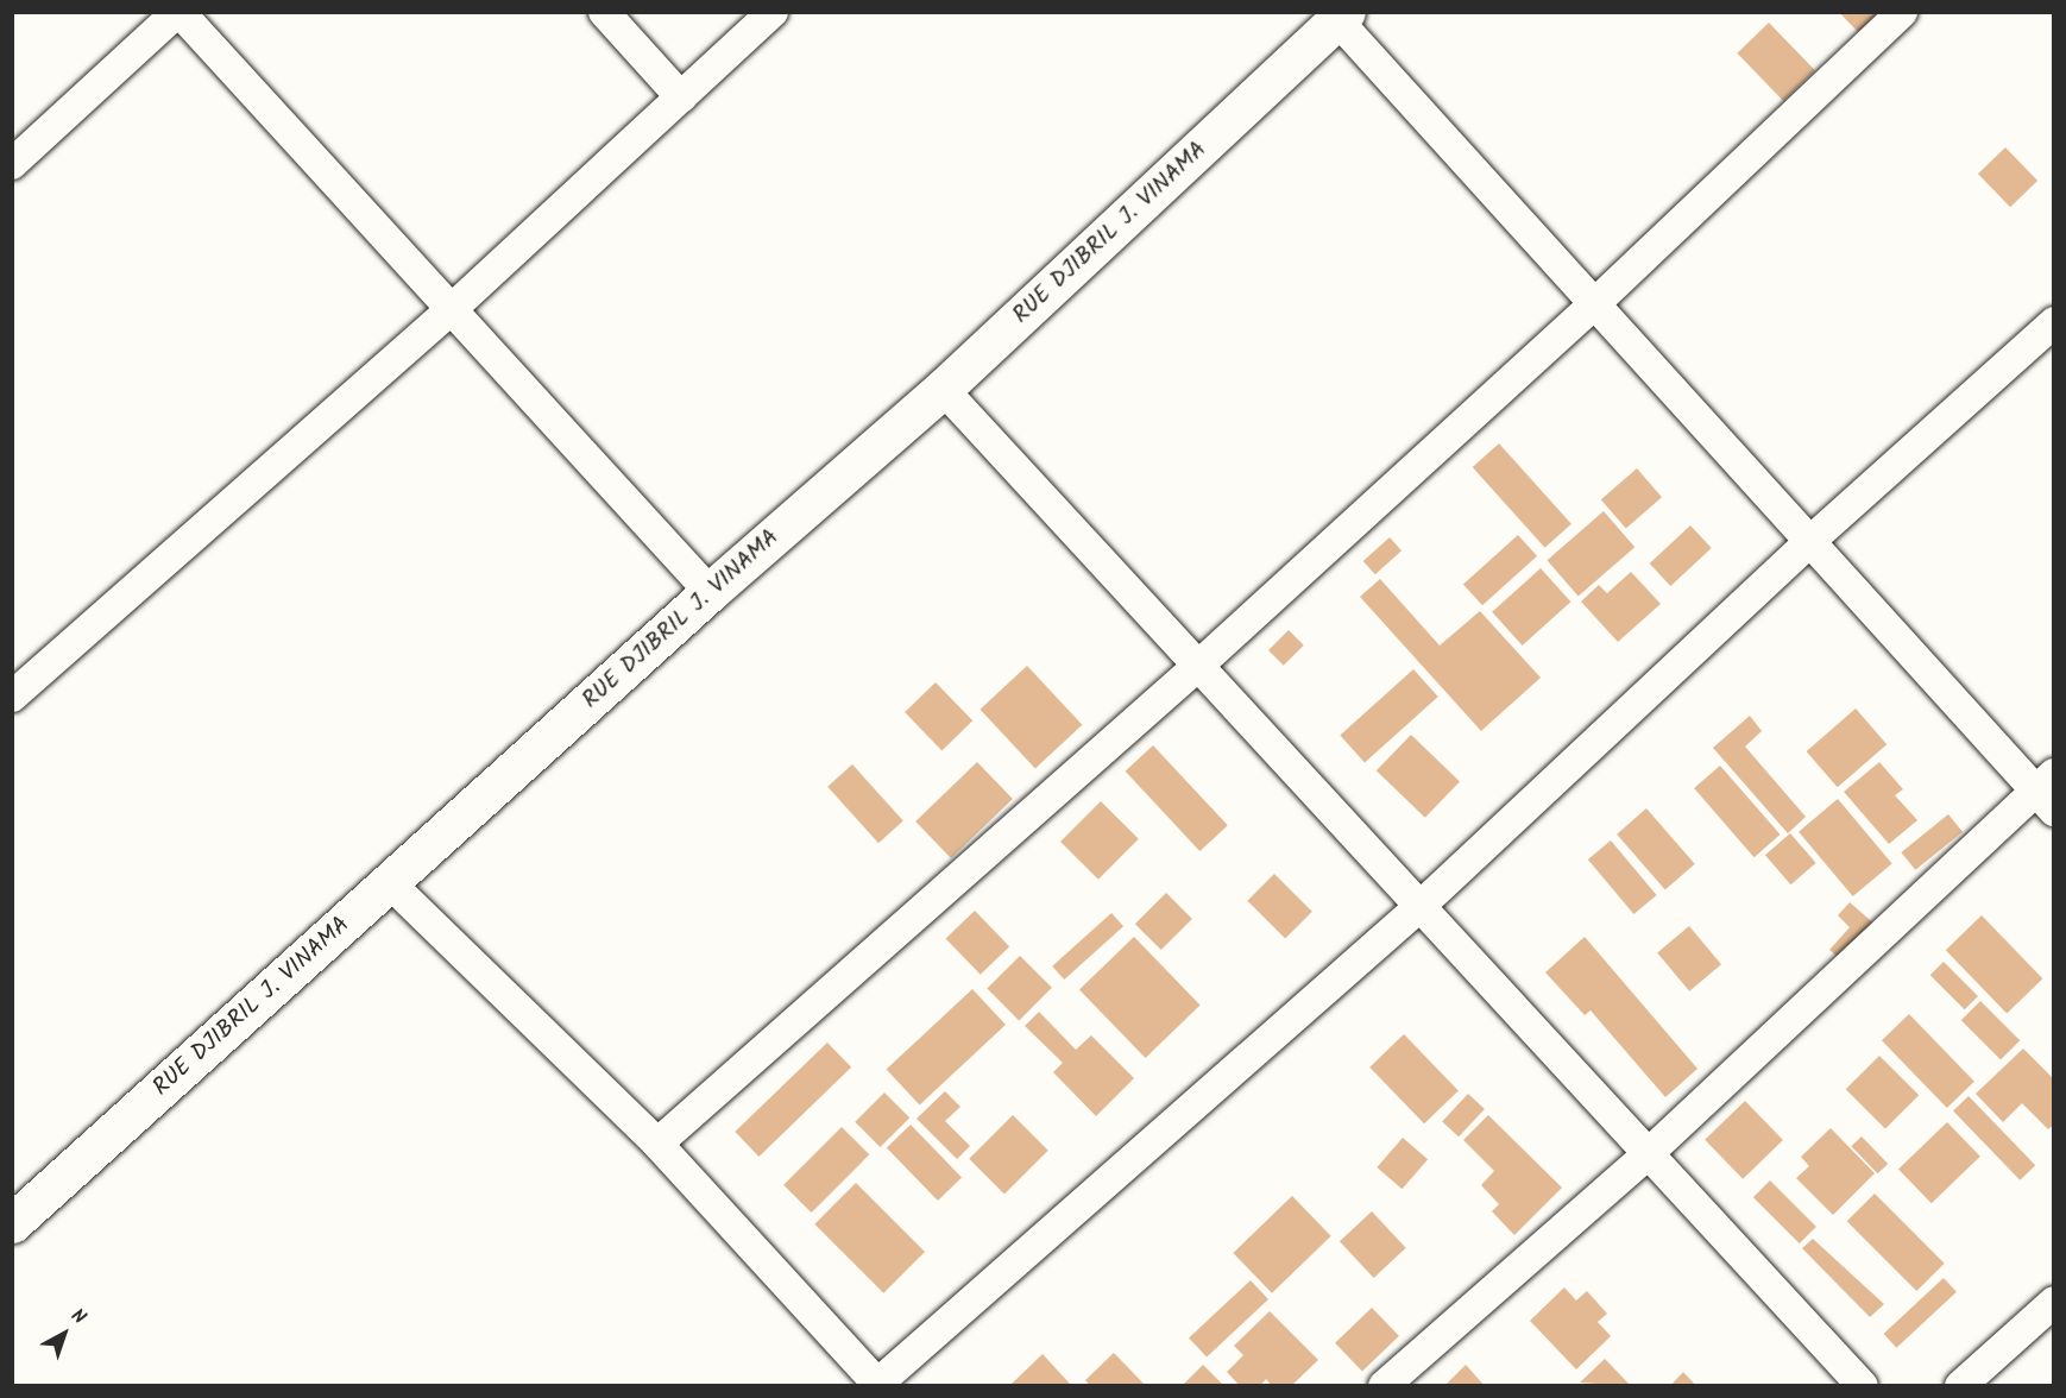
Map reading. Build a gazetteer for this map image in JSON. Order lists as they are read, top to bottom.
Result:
{
  "streets": {
    "street": ["RUE DJIBRIL J. VINAMA"]
  },
  "north": "top right"
}
